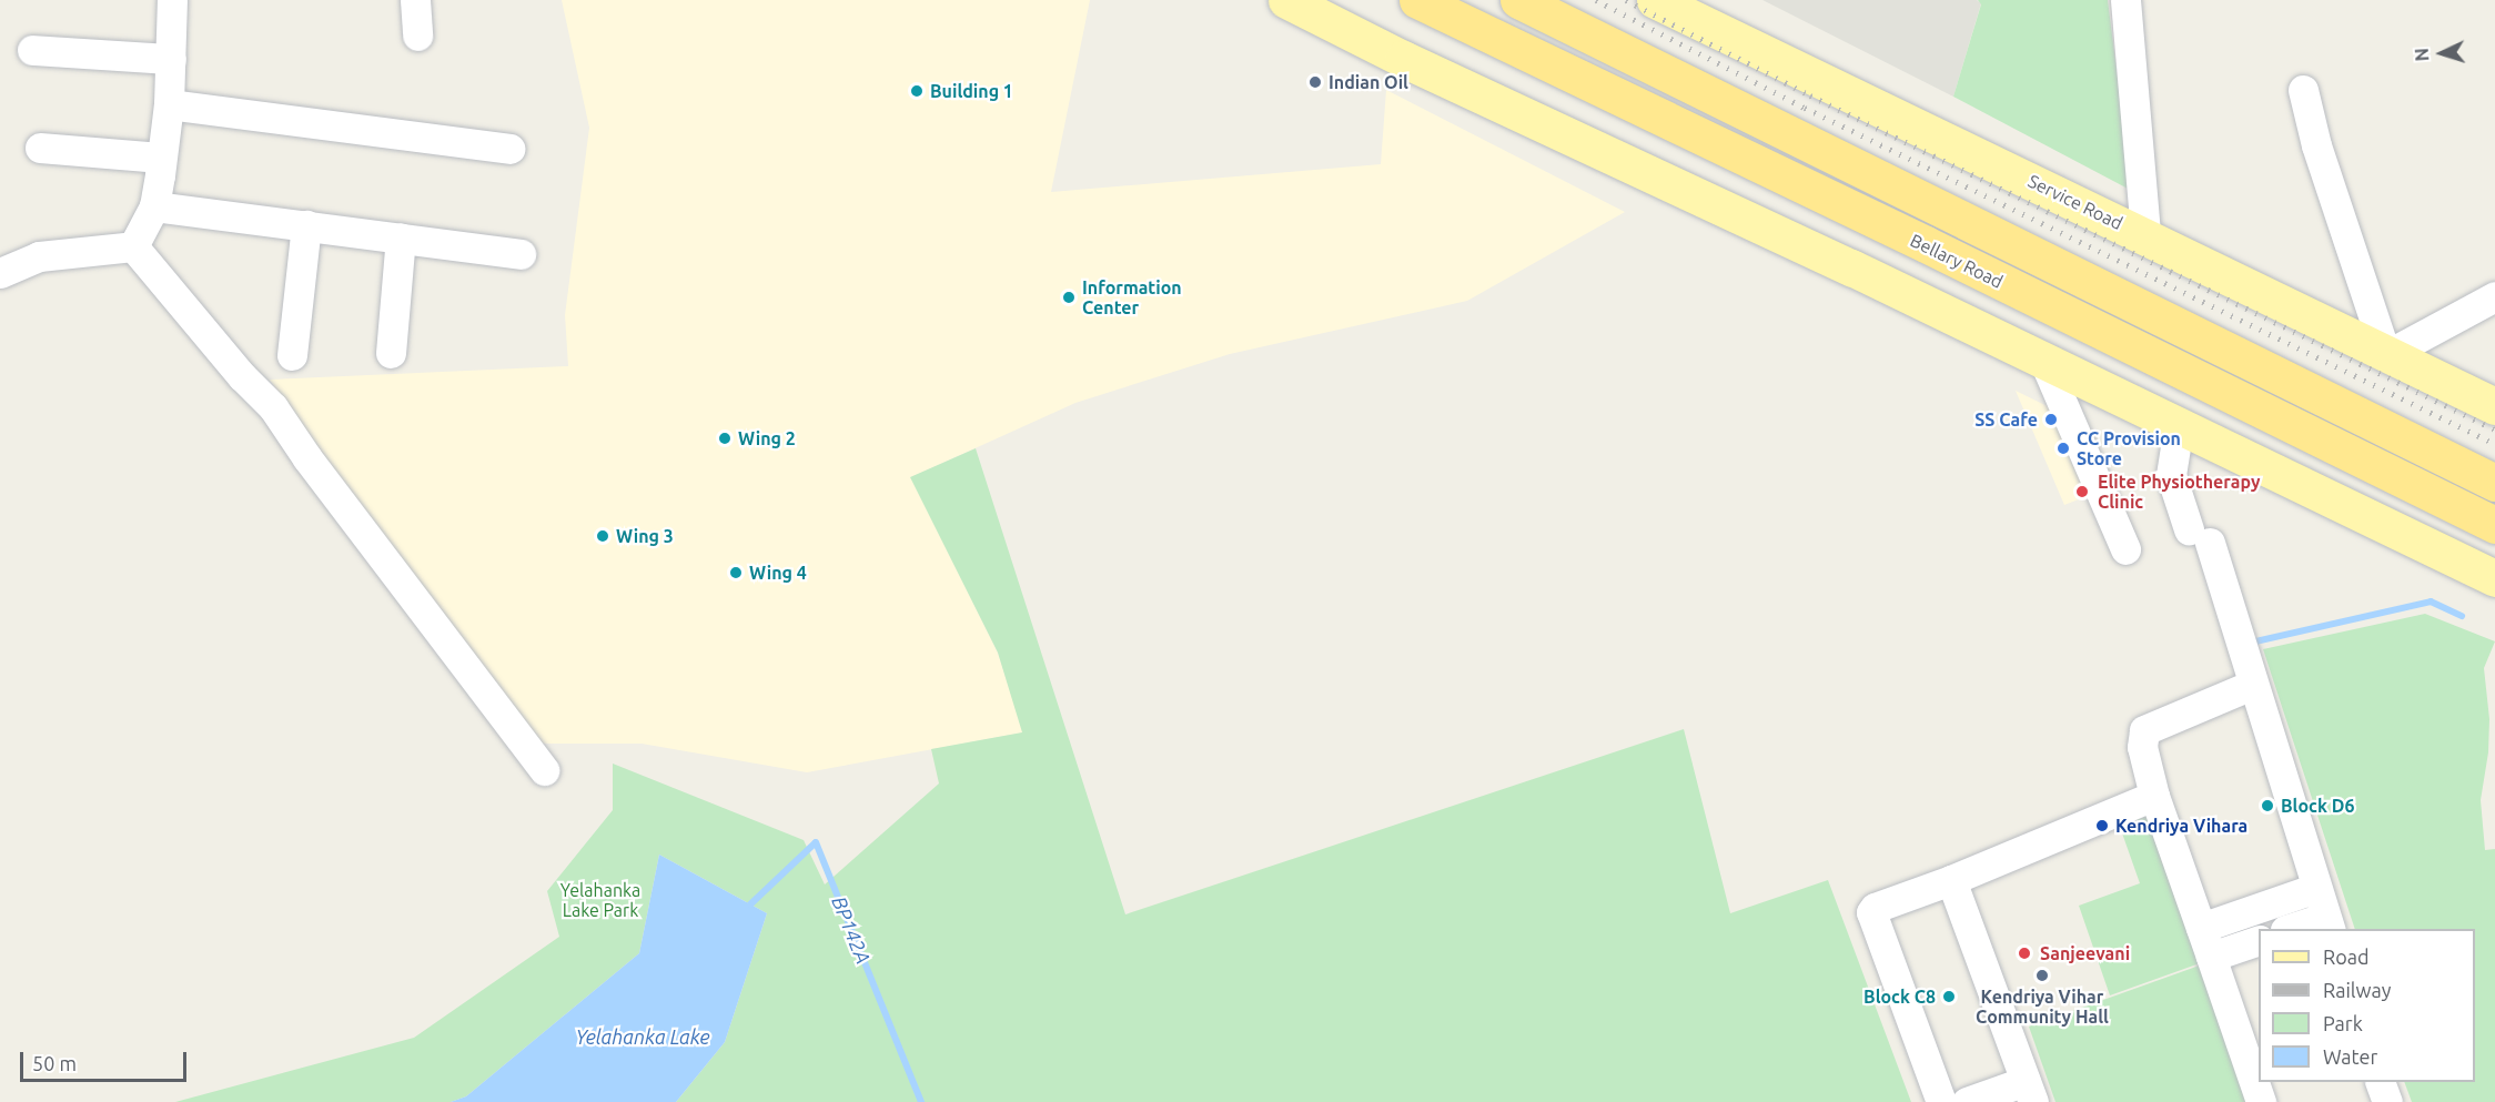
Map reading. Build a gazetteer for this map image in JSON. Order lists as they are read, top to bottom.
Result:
{
  "streets": {
    "highway": ["Bellary Road"],
    "main road": ["Service Road"]
  },
  "water": ["BP142A", "Yelahanka Lake"],
  "parks": ["Yelahanka Lake Park"],
  "places": [
    "Indian Oil",
    "Building 1",
    "Information Center",
    "SS Cafe",
    "Wing 2",
    "CC Provision Store",
    "Elite Physiotherapy Clinic",
    "Wing 3",
    "Wing 4",
    "Block D6",
    "Kendriya Vihara",
    "Sanjeevani",
    "Kendriya Vihar Community Hall",
    "Block C8"
  ],
  "legend": [
    "Road",
    "Railway",
    "Park",
    "Water"
  ],
  "scale_bar": "50 m",
  "north": "left"
}
